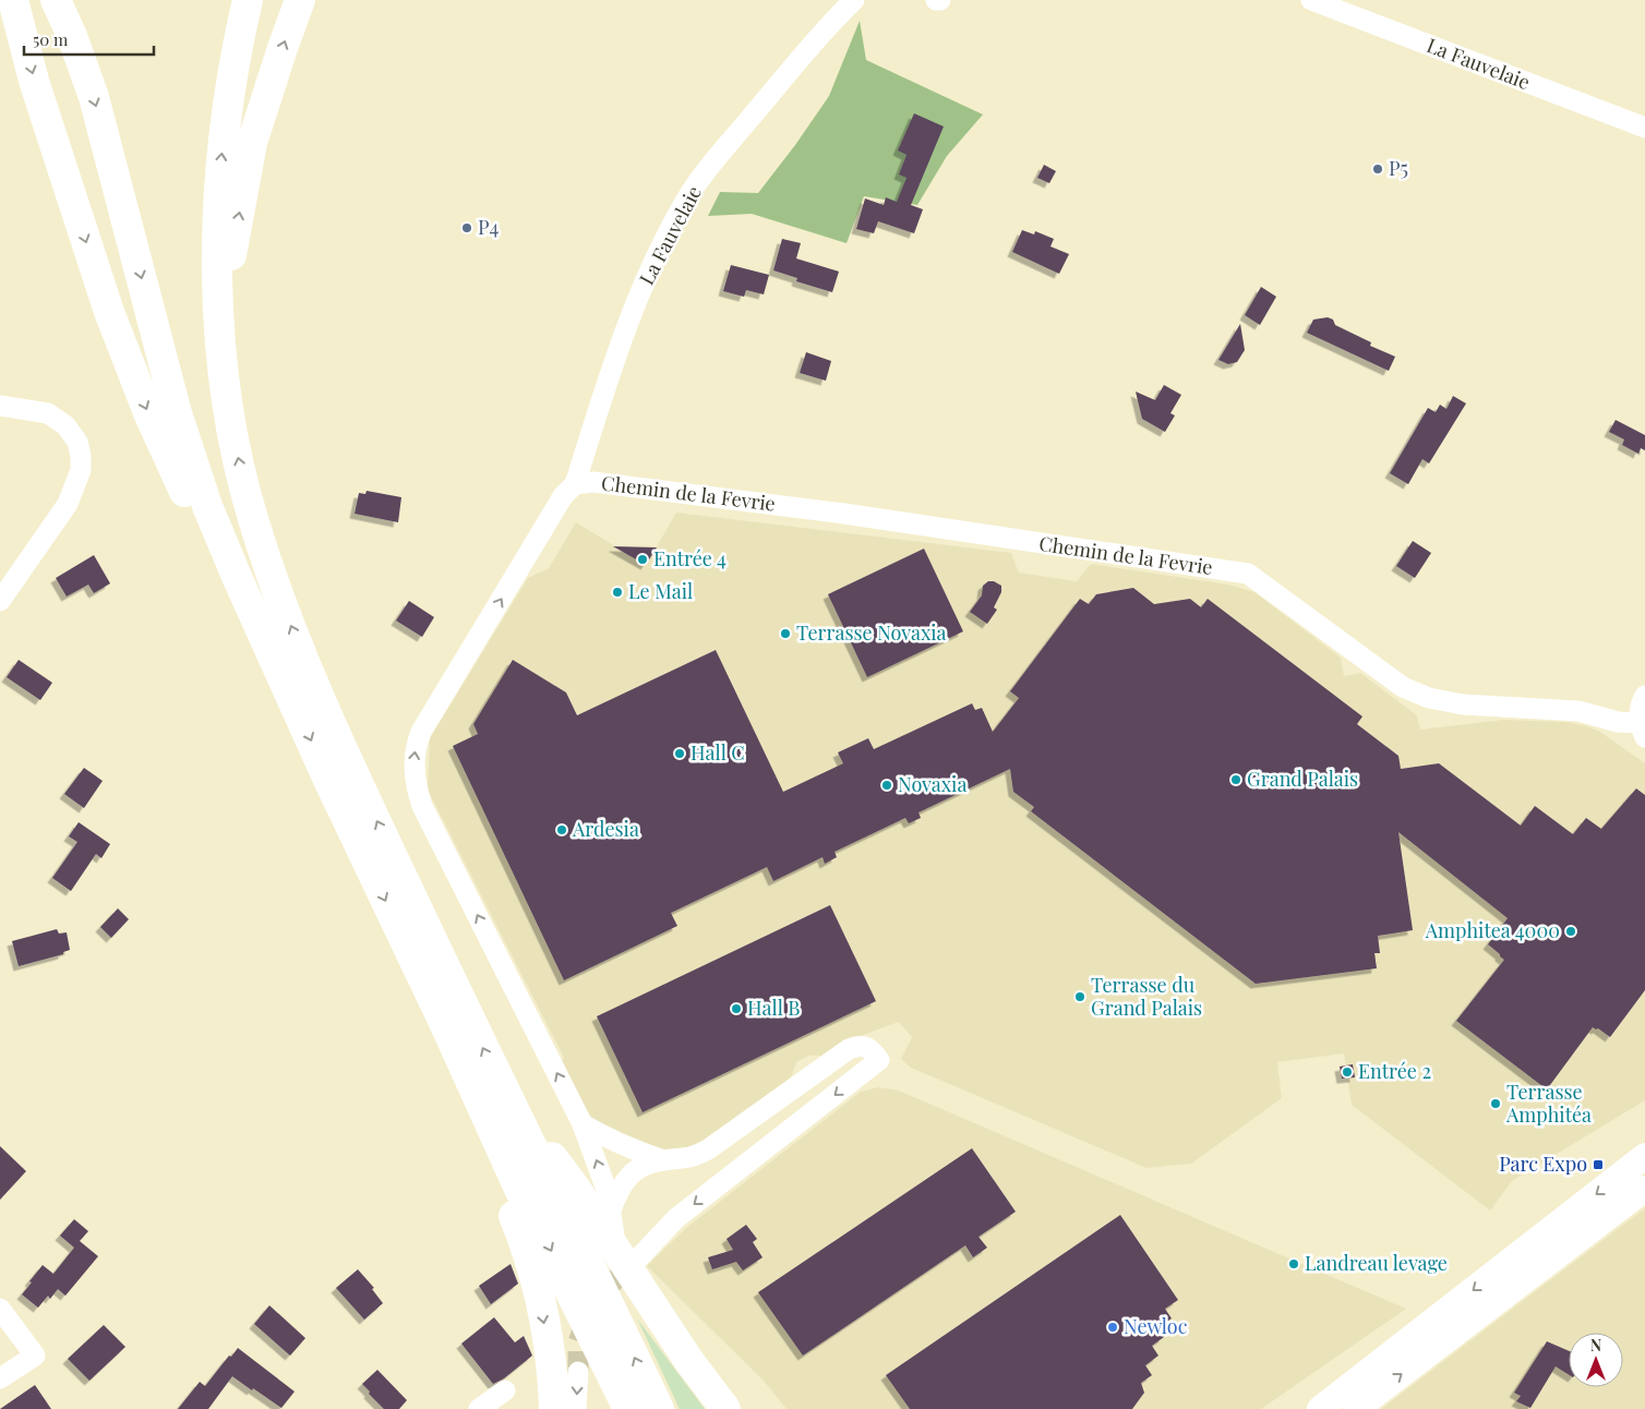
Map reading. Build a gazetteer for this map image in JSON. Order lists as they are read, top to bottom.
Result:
{
  "streets": {
    "street": ["La Fauvelaie", "Chemin de la Fevrie"]
  },
  "crossings": [
    ["La Fauvelaie", "Chemin de la Fevrie"]
  ],
  "places": {
    "other": [
      "P5",
      "P4",
      "Entrée 4",
      "Le Mail",
      "Terrasse Novaxia",
      "Hall C",
      "Grand Palais",
      "Novaxia",
      "Ardesia",
      "Amphitea 4000",
      "Terrasse du Grand Palais",
      "Hall B",
      "Entrée 2",
      "Terrasse Amphitéa",
      "Landreau levage",
      "Newloc"
    ],
    "transit": ["Parc Expo"]
  },
  "scale_bar": "50 m",
  "north": "top"
}
